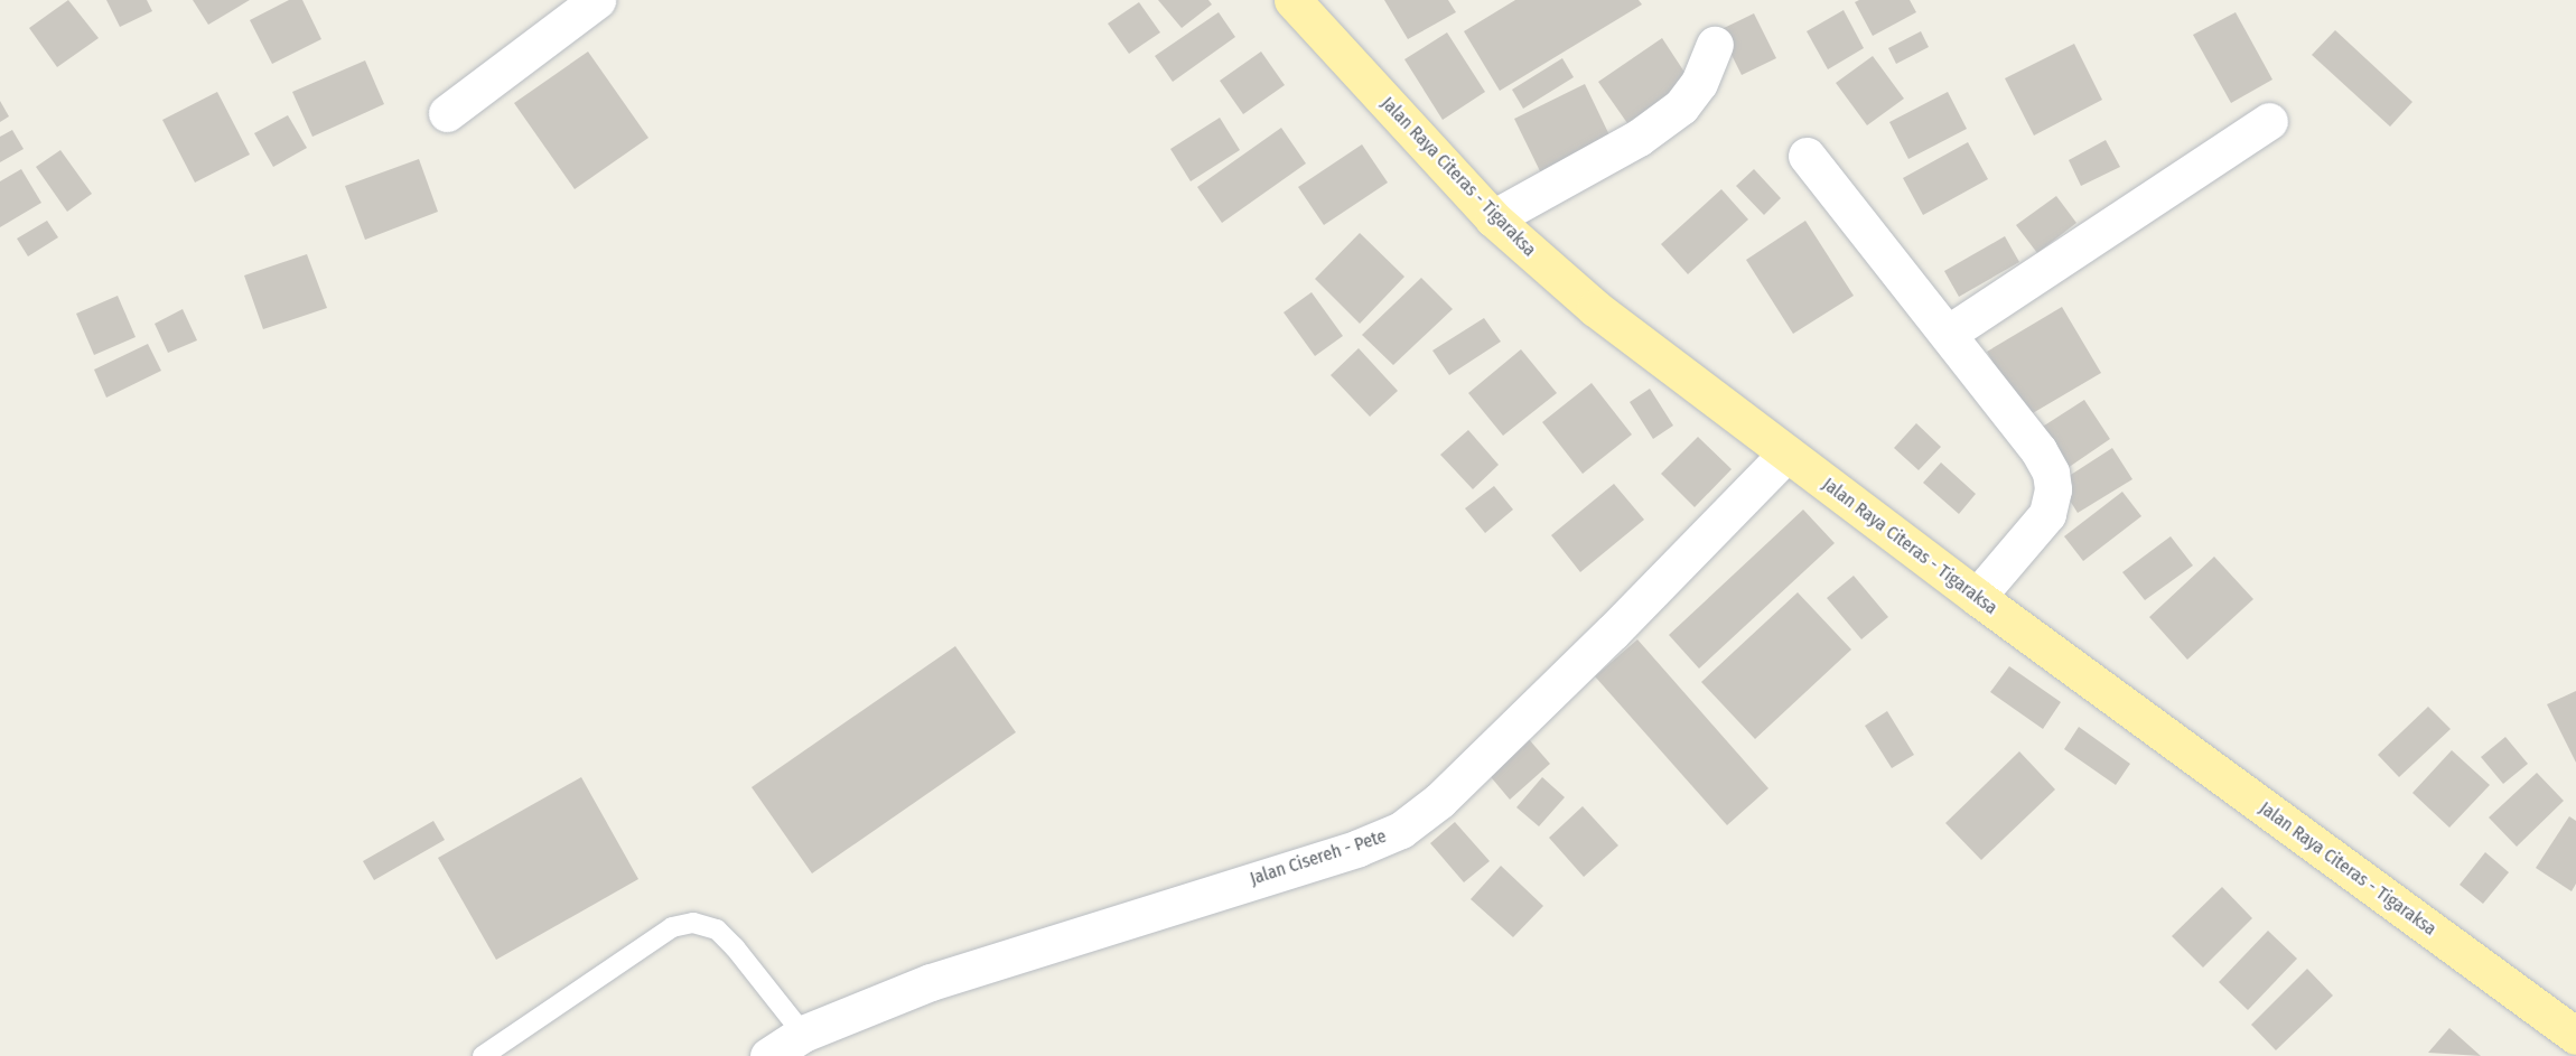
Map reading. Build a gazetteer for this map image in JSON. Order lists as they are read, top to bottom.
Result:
{
  "streets": {
    "main road": ["Jalan Raya Citeras - Tigaraksa"],
    "street": ["Jalan Cisereh - Pete"]
  },
  "crossings": [
    ["Jalan Raya Citeras - Tigaraksa", "Jalan Cisereh - Pete"]
  ]
}
